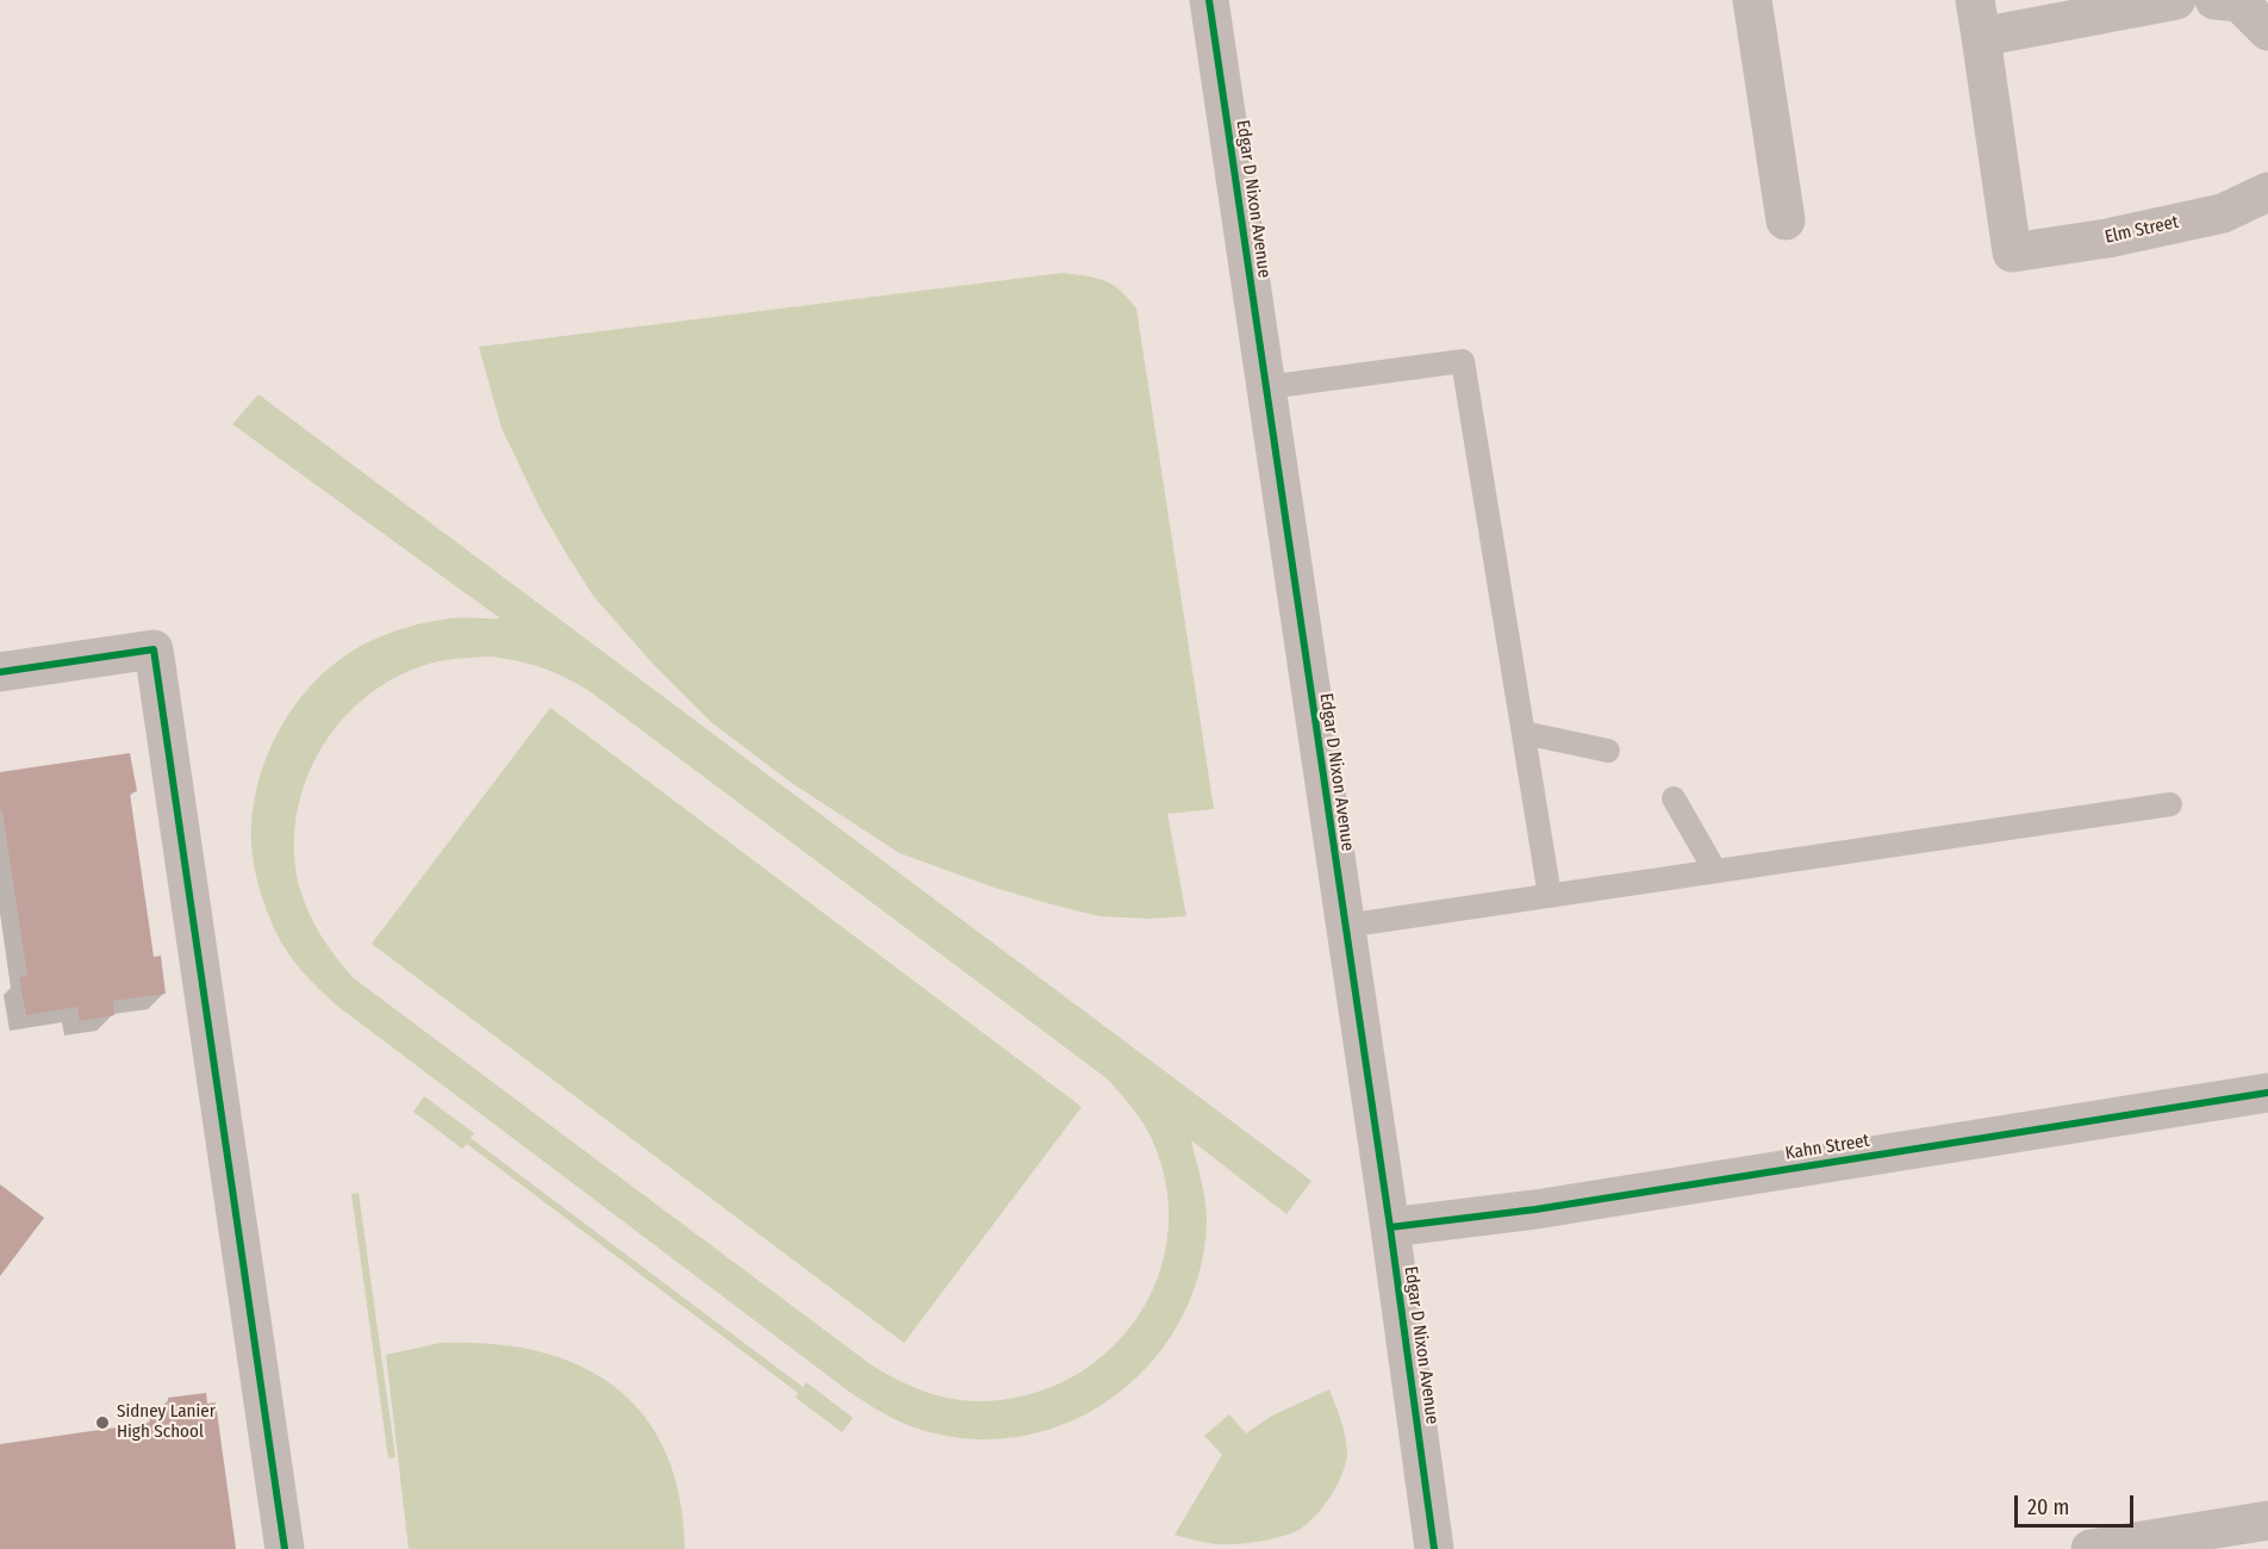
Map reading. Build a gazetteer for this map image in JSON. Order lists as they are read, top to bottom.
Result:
{
  "streets": {
    "street": ["Edgar D Nixon Avenue", "Elm Street", "Kahn Street"]
  },
  "crossings": [
    ["Edgar D Nixon Avenue", "Kahn Street"]
  ],
  "places": ["Sidney Lanier High School"],
  "scale_bar": "20 m"
}
